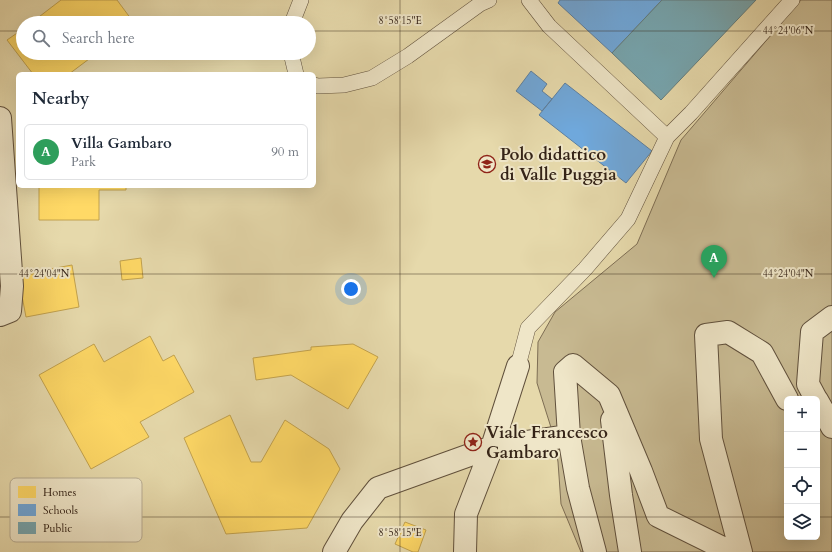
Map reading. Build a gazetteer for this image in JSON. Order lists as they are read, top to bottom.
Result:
{
  "places": {
    "school or university": ["Polo didattico di Valle Puggia"],
    "place": ["Viale Francesco Gambaro"]
  },
  "legend": ["Homes", "Schools", "Public"],
  "page": {
    "search": "Search here",
    "heading": "Nearby",
    "list": [
      {
        "mark": "A",
        "name": "Villa Gambaro",
        "note": "Park",
        "value": "90 m"
      }
    ],
    "pins": "A",
    "map_buttons": ["+", "−"]
  },
  "coordinates": ["8°58'15\"E", "44°24'06\"N", "44°24'04\"N"]
}
